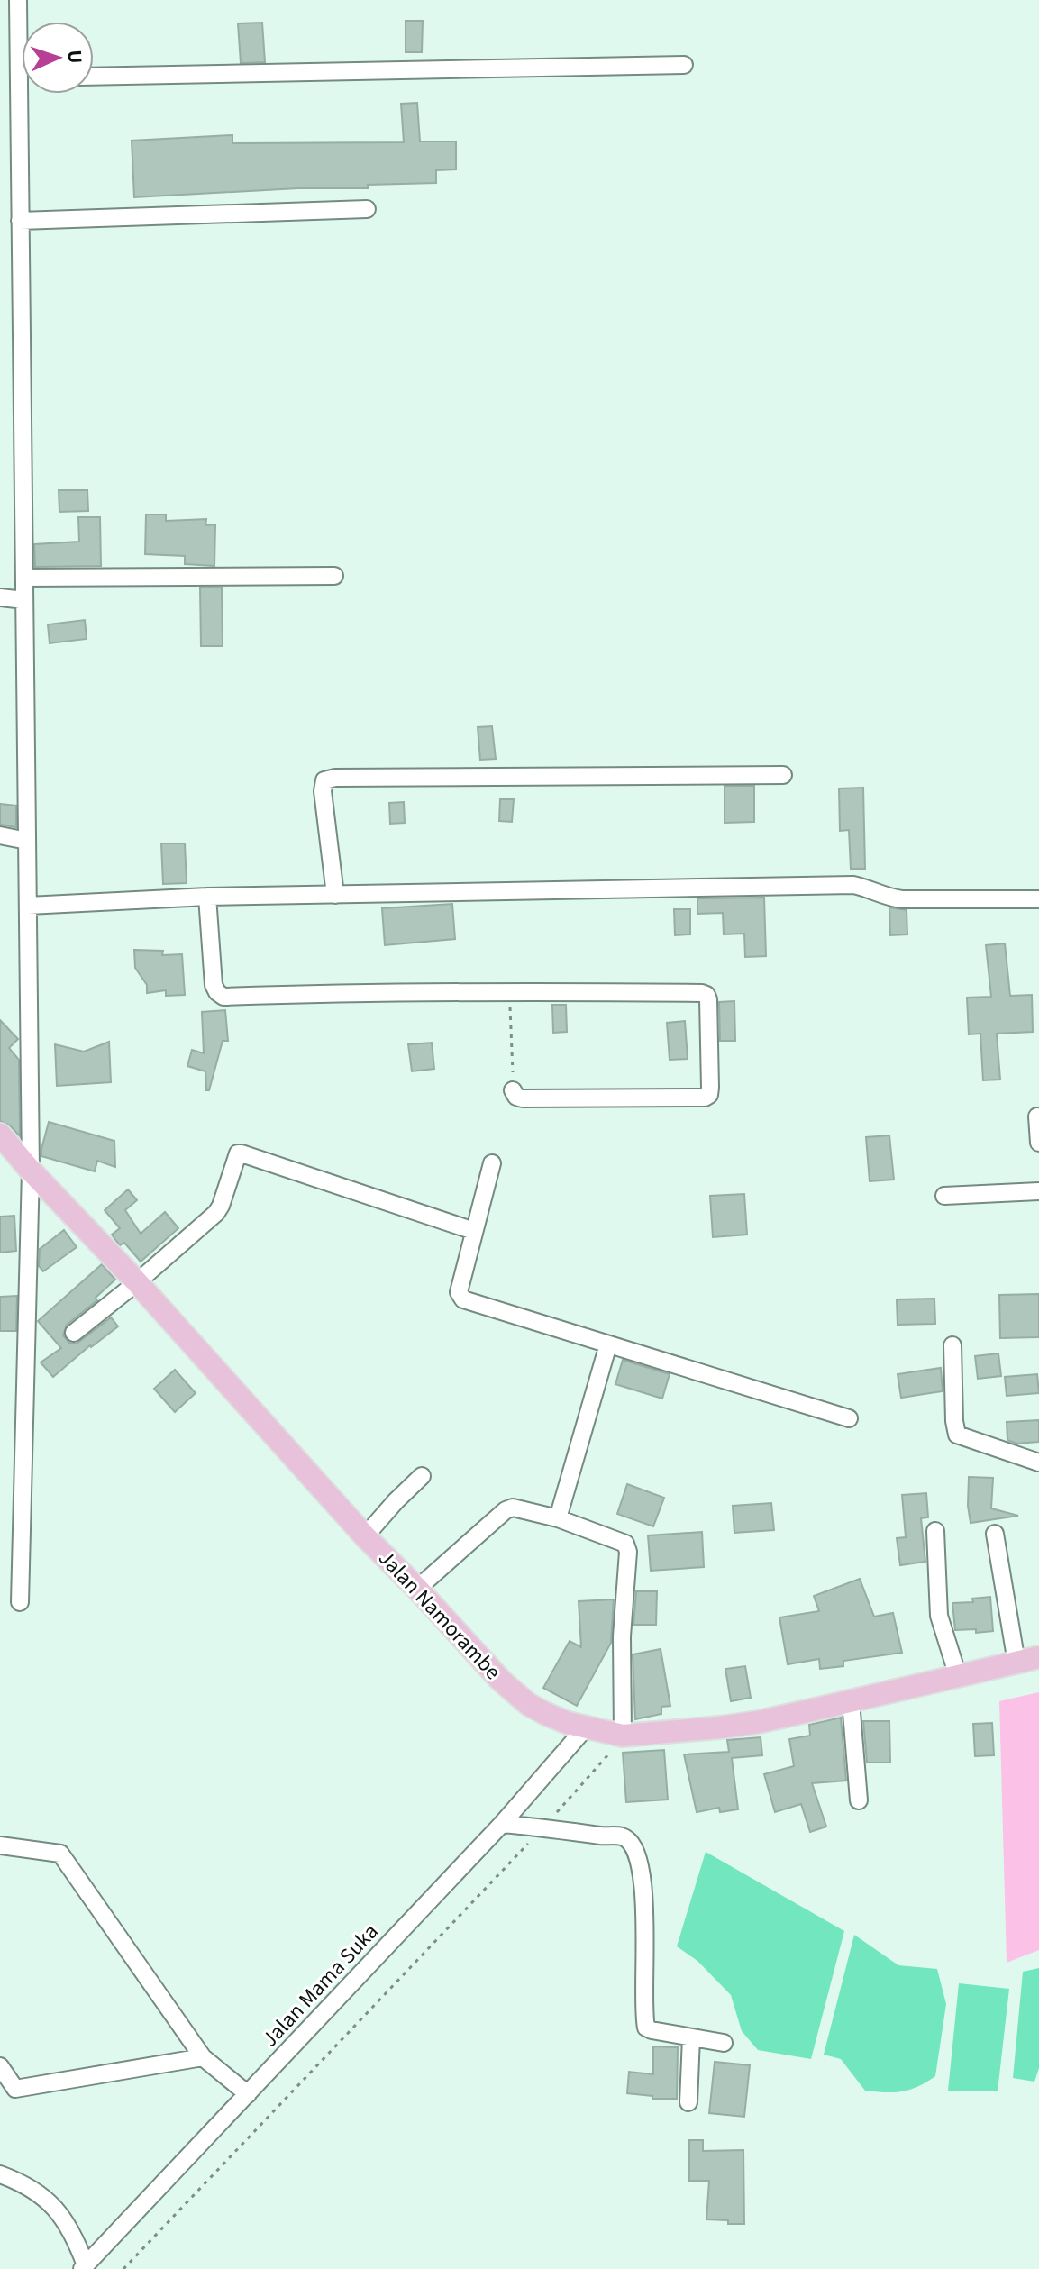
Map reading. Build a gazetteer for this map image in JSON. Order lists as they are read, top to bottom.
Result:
{
  "streets": {
    "main road": ["Jalan Namorambe"],
    "street": ["Jalan Mama Suka"]
  },
  "crossings": [
    ["Jalan Namorambe", "Jalan Mama Suka"]
  ],
  "north": "right"
}
